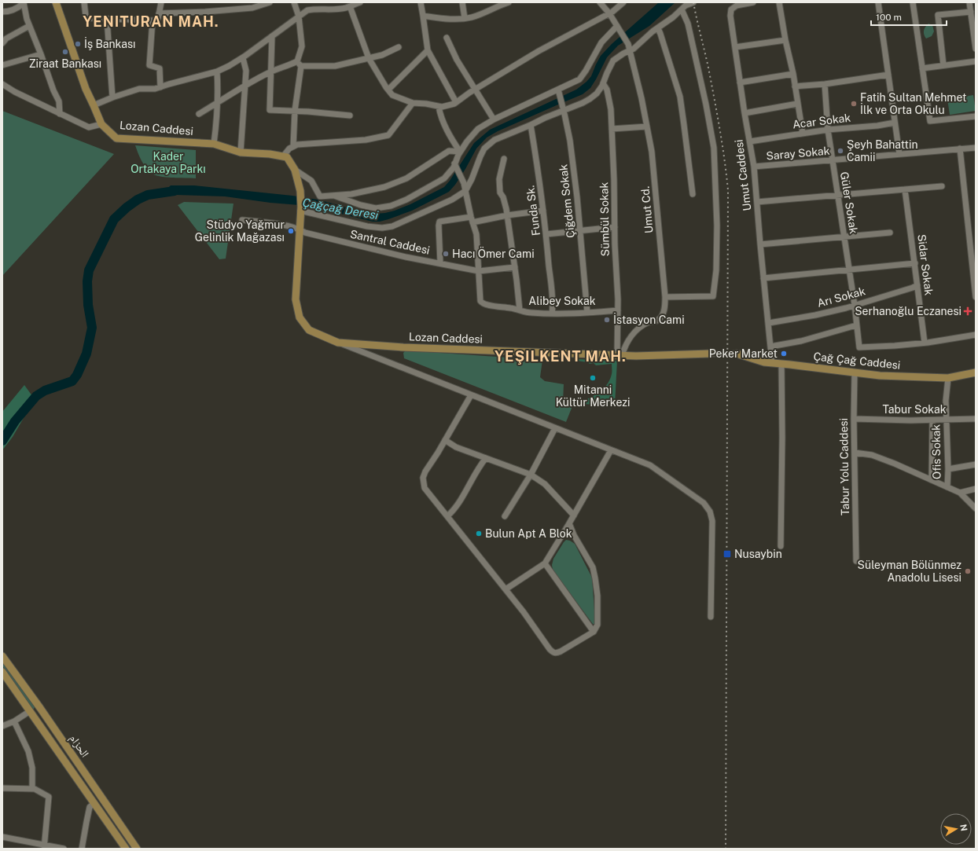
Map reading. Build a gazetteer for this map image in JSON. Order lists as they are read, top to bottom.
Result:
{
  "streets": {
    "main road": ["Lozan Caddesi", "Çağ Çağ Caddesi", "الحزام"],
    "street": [
      "Acar Sokak",
      "Saray Sokak",
      "Umut Caddesi",
      "Çiğdem Sokak",
      "Güler Sokak",
      "Umut Cd.",
      "Funda Sk.",
      "Sümbül Sokak",
      "Santral Caddesi",
      "Sidar Sokak",
      "Arı Sokak",
      "Alibey Sokak",
      "Tabur Sokak",
      "Ofis Sokak",
      "Tabur Yolu Caddesi"
    ]
  },
  "crossings": [
    ["Acar Sokak", "Umut Caddesi"],
    ["Acar Sokak", "Güler Sokak"],
    ["Lozan Caddesi", "Umut Cd."],
    ["Lozan Caddesi", "Sümbül Sokak"],
    ["Lozan Caddesi", "Santral Caddesi"],
    ["Saray Sokak", "Umut Caddesi"],
    ["Saray Sokak", "Güler Sokak"],
    ["Umut Caddesi", "Arı Sokak"],
    ["Umut Caddesi", "Çağ Çağ Caddesi"],
    ["Çiğdem Sokak", "Alibey Sokak"],
    ["Güler Sokak", "Sidar Sokak"],
    ["Güler Sokak", "Arı Sokak"],
    ["Umut Cd.", "Sümbül Sokak"],
    ["Funda Sk.", "Alibey Sokak"],
    ["Sümbül Sokak", "Alibey Sokak"],
    ["Santral Caddesi", "Alibey Sokak"],
    ["Sidar Sokak", "Arı Sokak"],
    ["Çağ Çağ Caddesi", "Ofis Sokak"],
    ["Çağ Çağ Caddesi", "Tabur Yolu Caddesi"],
    ["Tabur Sokak", "Ofis Sokak"],
    ["Tabur Sokak", "Tabur Yolu Caddesi"]
  ],
  "districts": ["YENITURAN MAH.", "YEŞILKENT MAH."],
  "water": ["Çağçağ Deresi"],
  "parks": ["Kader Ortakaya Parkı"],
  "places": {
    "other": [
      "İş Bankası",
      "Ziraat Bankası",
      "Fatih Sultan Mehmet İlk ve Orta Okulu",
      "Şeyh Bahattin Camii",
      "Stüdyo Yağmur Gelinlik Mağazası",
      "Hacı Ömer Cami",
      "İstasyon Cami",
      "Peker Market",
      "Mitanni Kültür Merkezi",
      "Bulun Apt A Blok",
      "Süleyman Bölünmez Anadolu Lisesi"
    ],
    "health": ["Serhanoğlu Eczanesi"],
    "transit": ["Nusaybin"]
  },
  "scale_bar": "100 m",
  "north": "right"
}
